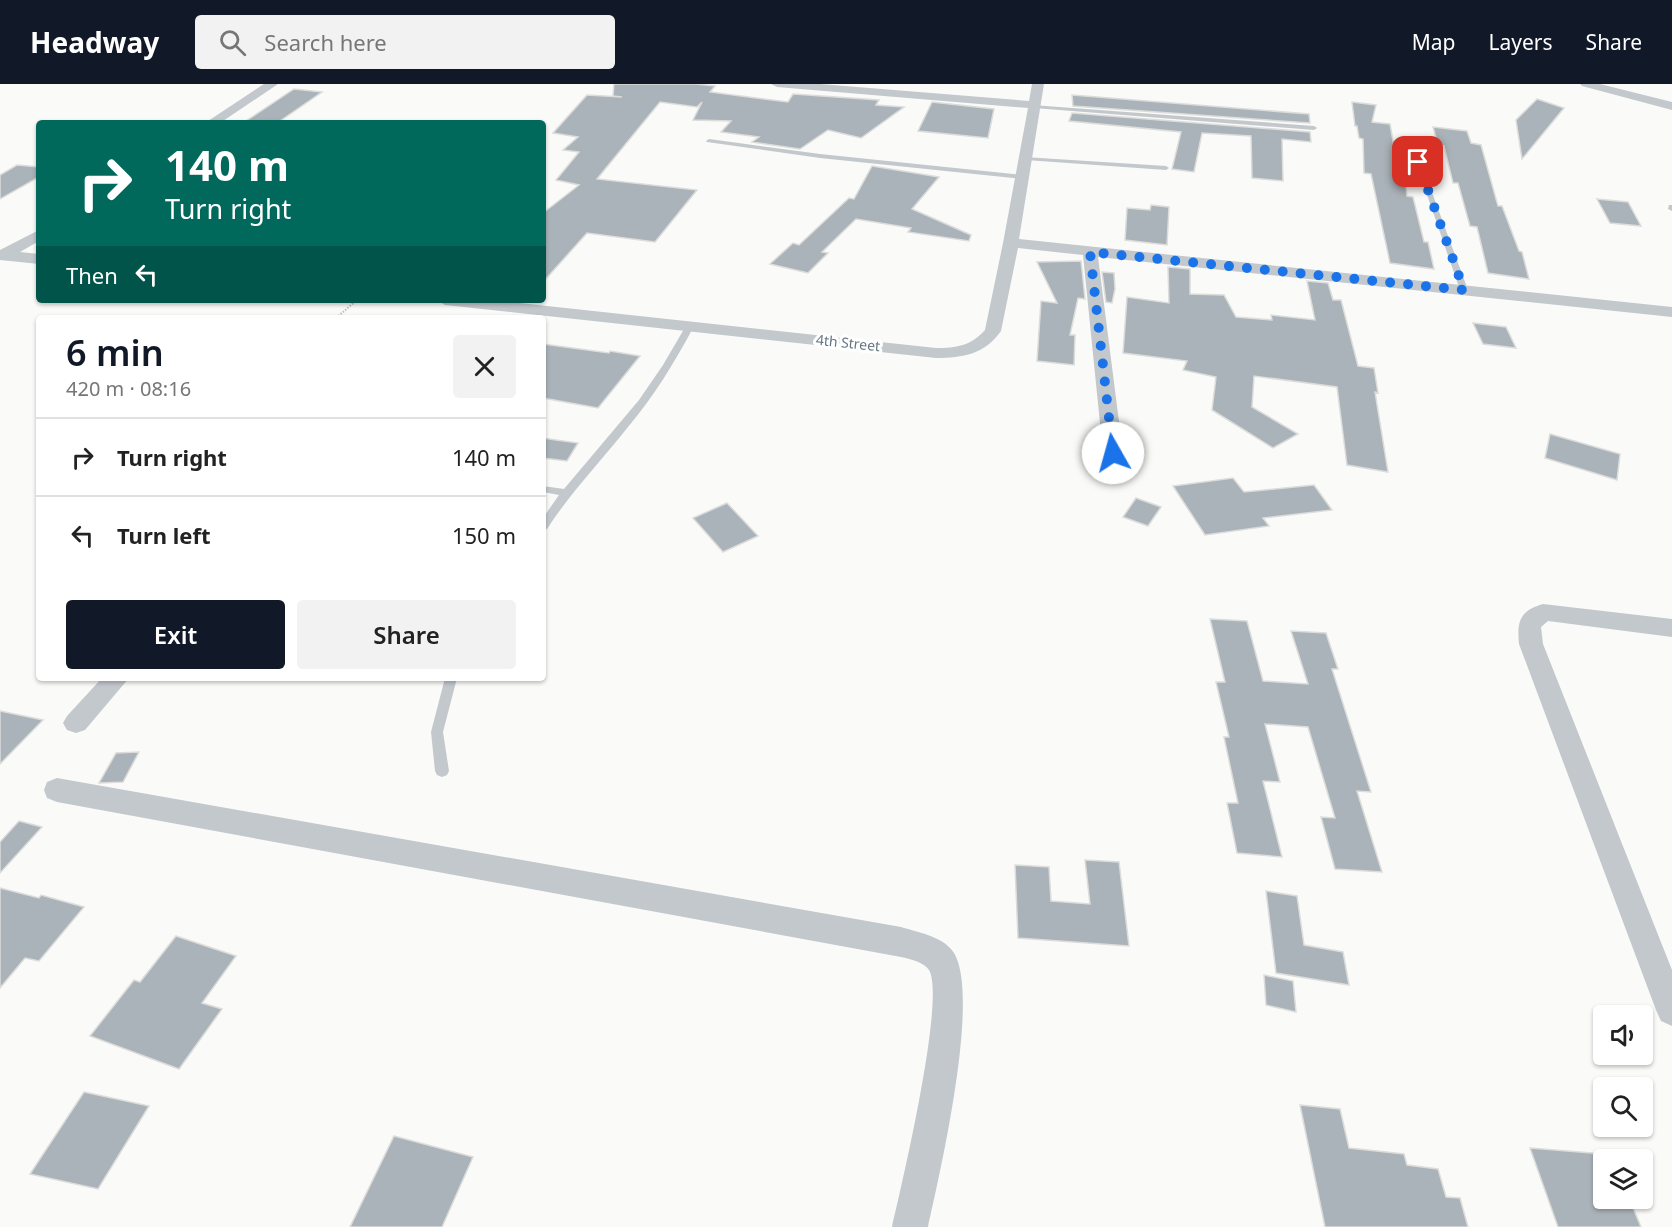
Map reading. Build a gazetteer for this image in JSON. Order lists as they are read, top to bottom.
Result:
{
  "streets": {
    "street": ["4th Street"]
  },
  "page": {
    "header": "Headway",
    "search": "Search here",
    "nav": ["Map", "Layers", "Share"],
    "turn": ["140 m", "Turn right"],
    "then": "Then",
    "heading": ["6 min", "420 m · 08:16"],
    "list": [
      {
        "name": "Turn right",
        "value": "140 m"
      },
      {
        "name": "Turn left",
        "value": "150 m"
      }
    ],
    "buttons": ["Exit", "Share"]
  }
}
